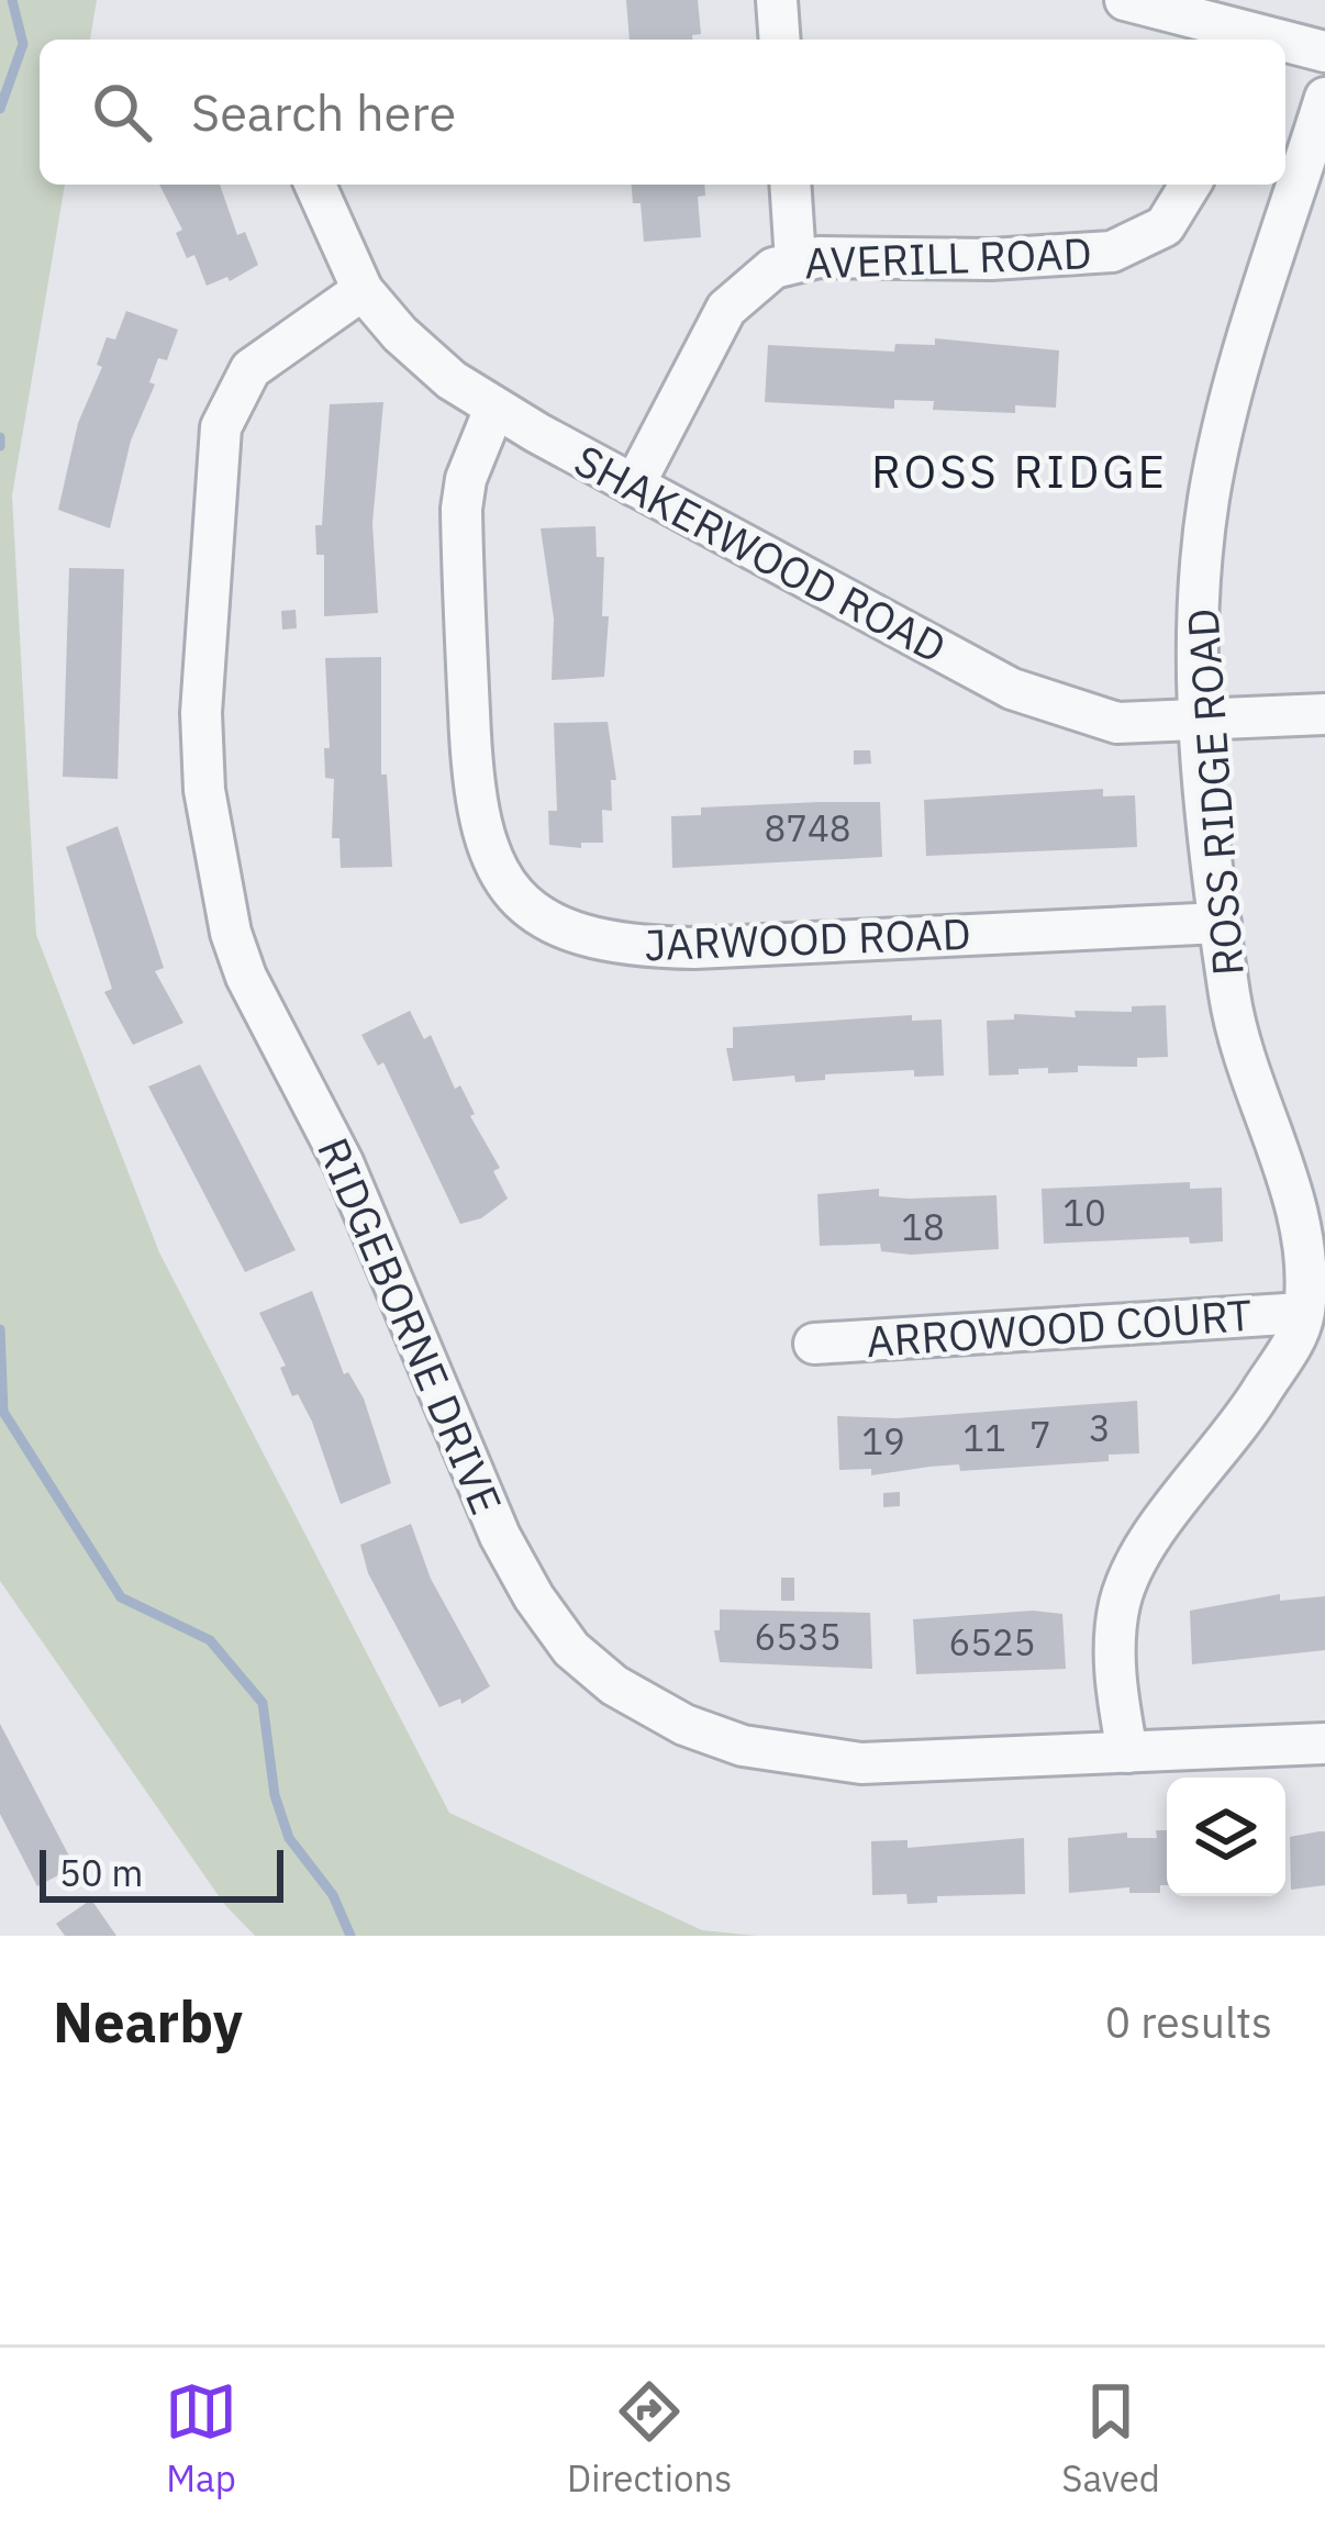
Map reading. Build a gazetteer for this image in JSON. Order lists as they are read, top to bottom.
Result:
{
  "streets": {
    "street": [
      "AVERILL ROAD",
      "SHAKERWOOD ROAD",
      "ROSS RIDGE ROAD",
      "JARWOOD ROAD",
      "RIDGEBORNE DRIVE",
      "ARROWOOD COURT"
    ]
  },
  "crossings": [
    ["AVERILL ROAD", "SHAKERWOOD ROAD"],
    ["SHAKERWOOD ROAD", "ROSS RIDGE ROAD"],
    ["SHAKERWOOD ROAD", "JARWOOD ROAD"],
    ["SHAKERWOOD ROAD", "RIDGEBORNE DRIVE"],
    ["ROSS RIDGE ROAD", "JARWOOD ROAD"],
    ["ROSS RIDGE ROAD", "RIDGEBORNE DRIVE"],
    ["ROSS RIDGE ROAD", "ARROWOOD COURT"]
  ],
  "districts": ["ROSS RIDGE"],
  "house_numbers": [
    "8748",
    "10",
    "18",
    "3",
    "7",
    "11",
    "19",
    "6535",
    "6525"
  ],
  "scale_bar": "50 m",
  "page": {
    "search": "Search here",
    "scale": "50 m",
    "heading": ["Nearby", "0 results"],
    "nav": ["Map", "Directions", "Saved"]
  }
}
